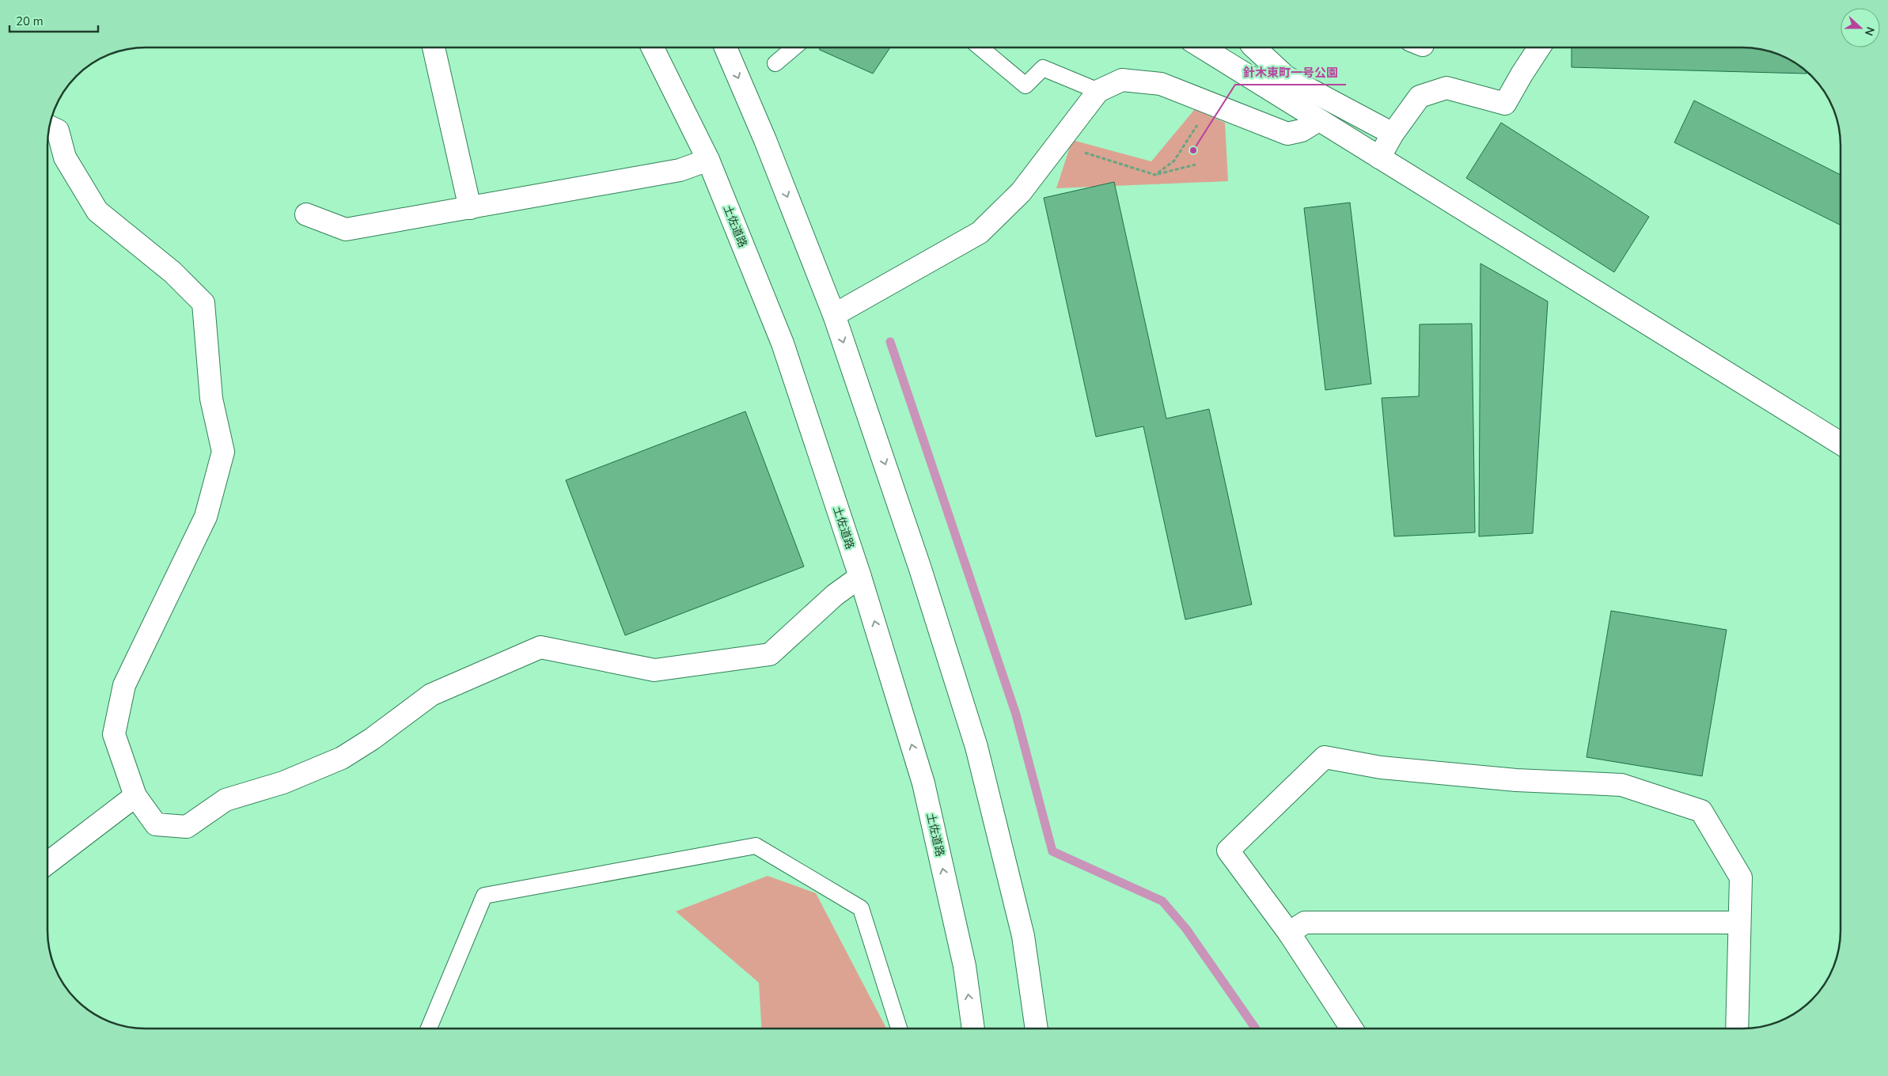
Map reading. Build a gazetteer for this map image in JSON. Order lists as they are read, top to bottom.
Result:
{
  "streets": {
    "main road": ["土佐道路"]
  },
  "places": ["針木東町一号公園"],
  "scale_bar": "20 m",
  "north": "right"
}
